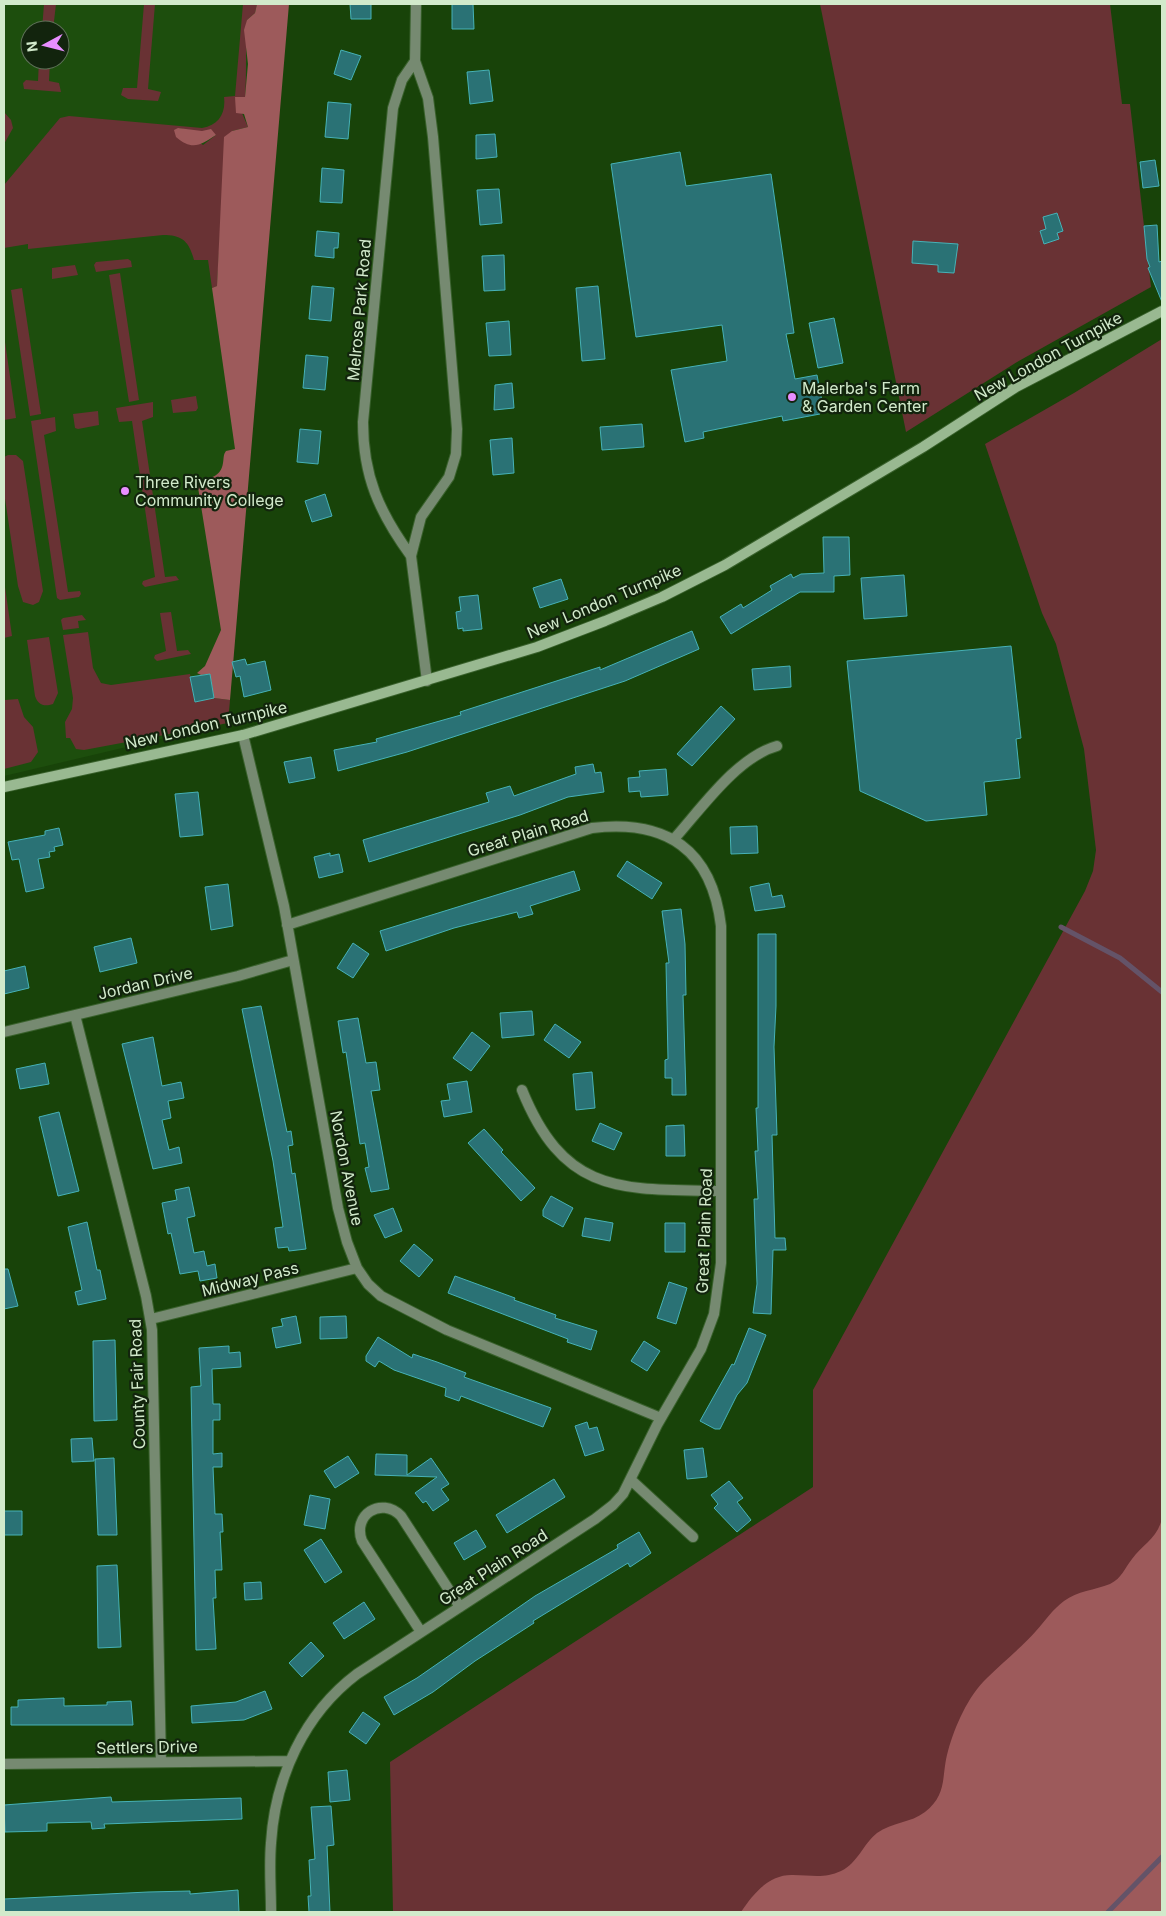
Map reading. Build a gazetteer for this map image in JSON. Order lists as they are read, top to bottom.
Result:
{
  "streets": {
    "main road": ["New London Turnpike"],
    "street": [
      "Melrose Park Road",
      "Great Plain Road",
      "Jordan Drive",
      "Nordon Avenue",
      "Midway Pass",
      "County Fair Road",
      "Settlers Drive"
    ]
  },
  "crossings": [
    ["Melrose Park Road", "New London Turnpike"],
    ["New London Turnpike", "Nordon Avenue"],
    ["Great Plain Road", "Nordon Avenue"],
    ["Great Plain Road", "Settlers Drive"],
    ["Jordan Drive", "Nordon Avenue"],
    ["Jordan Drive", "County Fair Road"],
    ["Nordon Avenue", "Midway Pass"],
    ["Midway Pass", "County Fair Road"],
    ["County Fair Road", "Settlers Drive"]
  ],
  "places": ["Malerba's Farm & Garden Center", "Three Rivers Community College"],
  "north": "left"
}
